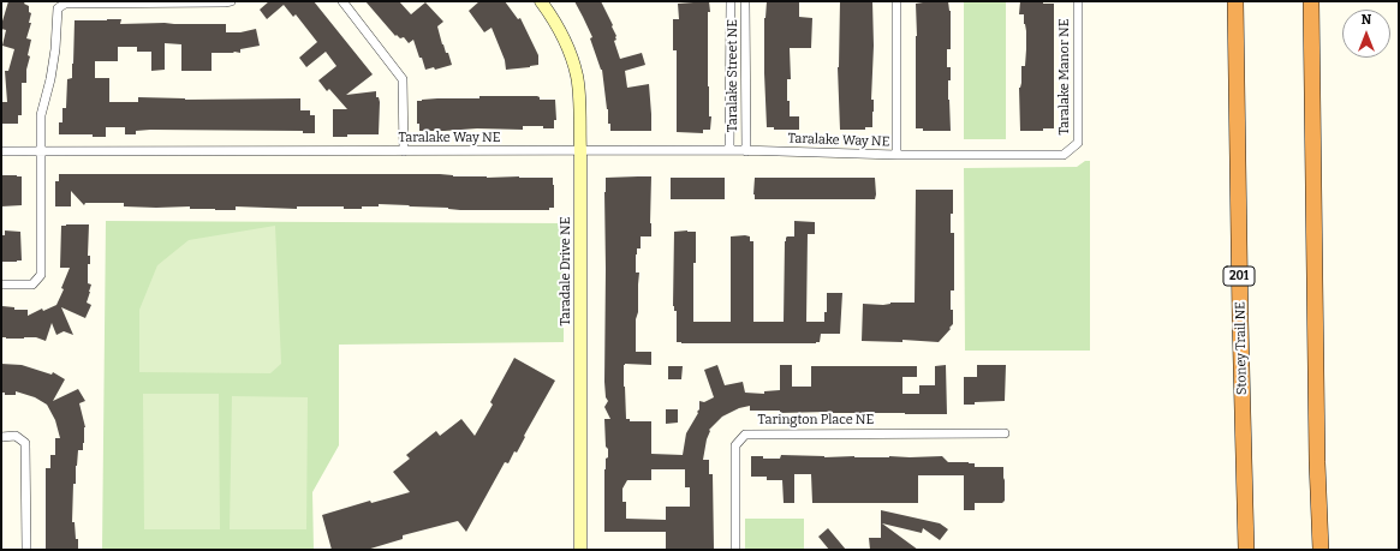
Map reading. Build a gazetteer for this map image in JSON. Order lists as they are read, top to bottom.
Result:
{
  "streets": {
    "highway": ["201", "Stoney Trail NE"],
    "street": [
      "Taralake Street NE",
      "Taralake Manor NE",
      "Taralake Way NE",
      "Taradale Drive NE",
      "Tarington Place NE"
    ]
  },
  "crossings": [
    ["Taralake Street NE", "Taralake Way NE"],
    ["Taralake Manor NE", "Taralake Way NE"],
    ["Taralake Way NE", "Taradale Drive NE"]
  ],
  "north": "top"
}
